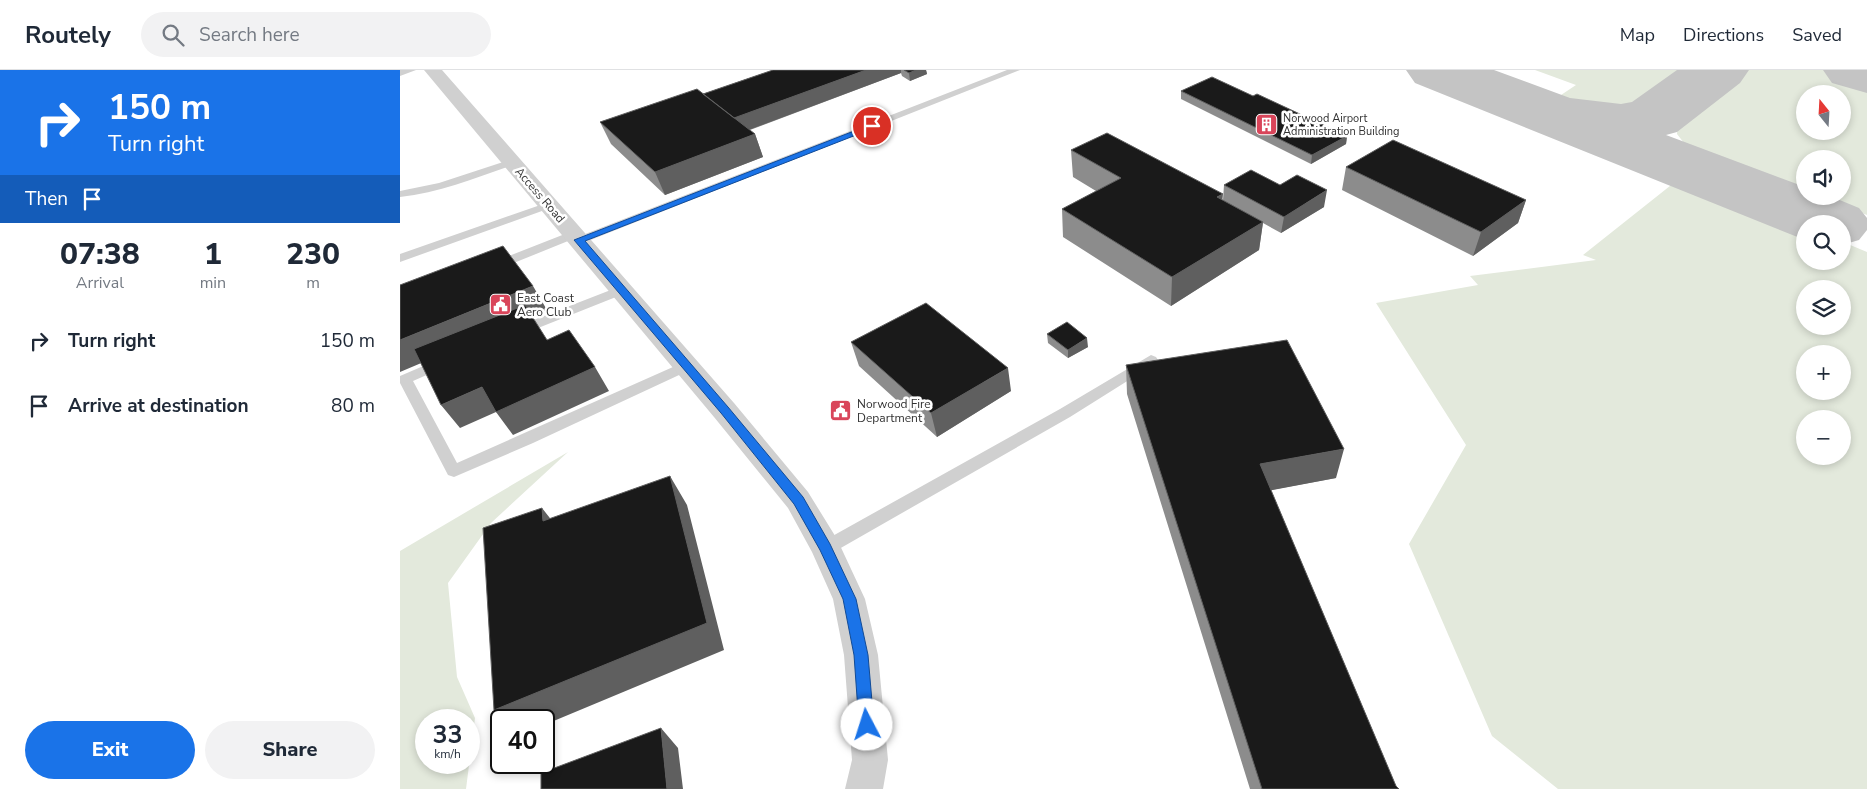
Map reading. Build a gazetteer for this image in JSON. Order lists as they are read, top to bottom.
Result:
{
  "streets": {
    "street": ["Access Road"]
  },
  "places": {
    "building": ["Norwood Airport Administration Building"],
    "public building": ["East Coast Aero Club", "Norwood Fire Department"]
  },
  "north": "top",
  "page": {
    "header": "Routely",
    "search": "Search here",
    "nav": ["Map", "Directions", "Saved"],
    "turn": ["150 m", "Turn right"],
    "map_buttons": ["+", "−"],
    "then": "Then",
    "eta": [
      "07:38",
      "Arrival",
      "1",
      "min",
      "230",
      "m"
    ],
    "list": [
      {
        "name": "Turn right",
        "value": "150 m"
      },
      {
        "name": "Arrive at destination",
        "value": "80 m"
      }
    ],
    "speed": "33 km/h",
    "limit": "40",
    "buttons": ["Exit", "Share"]
  }
}
